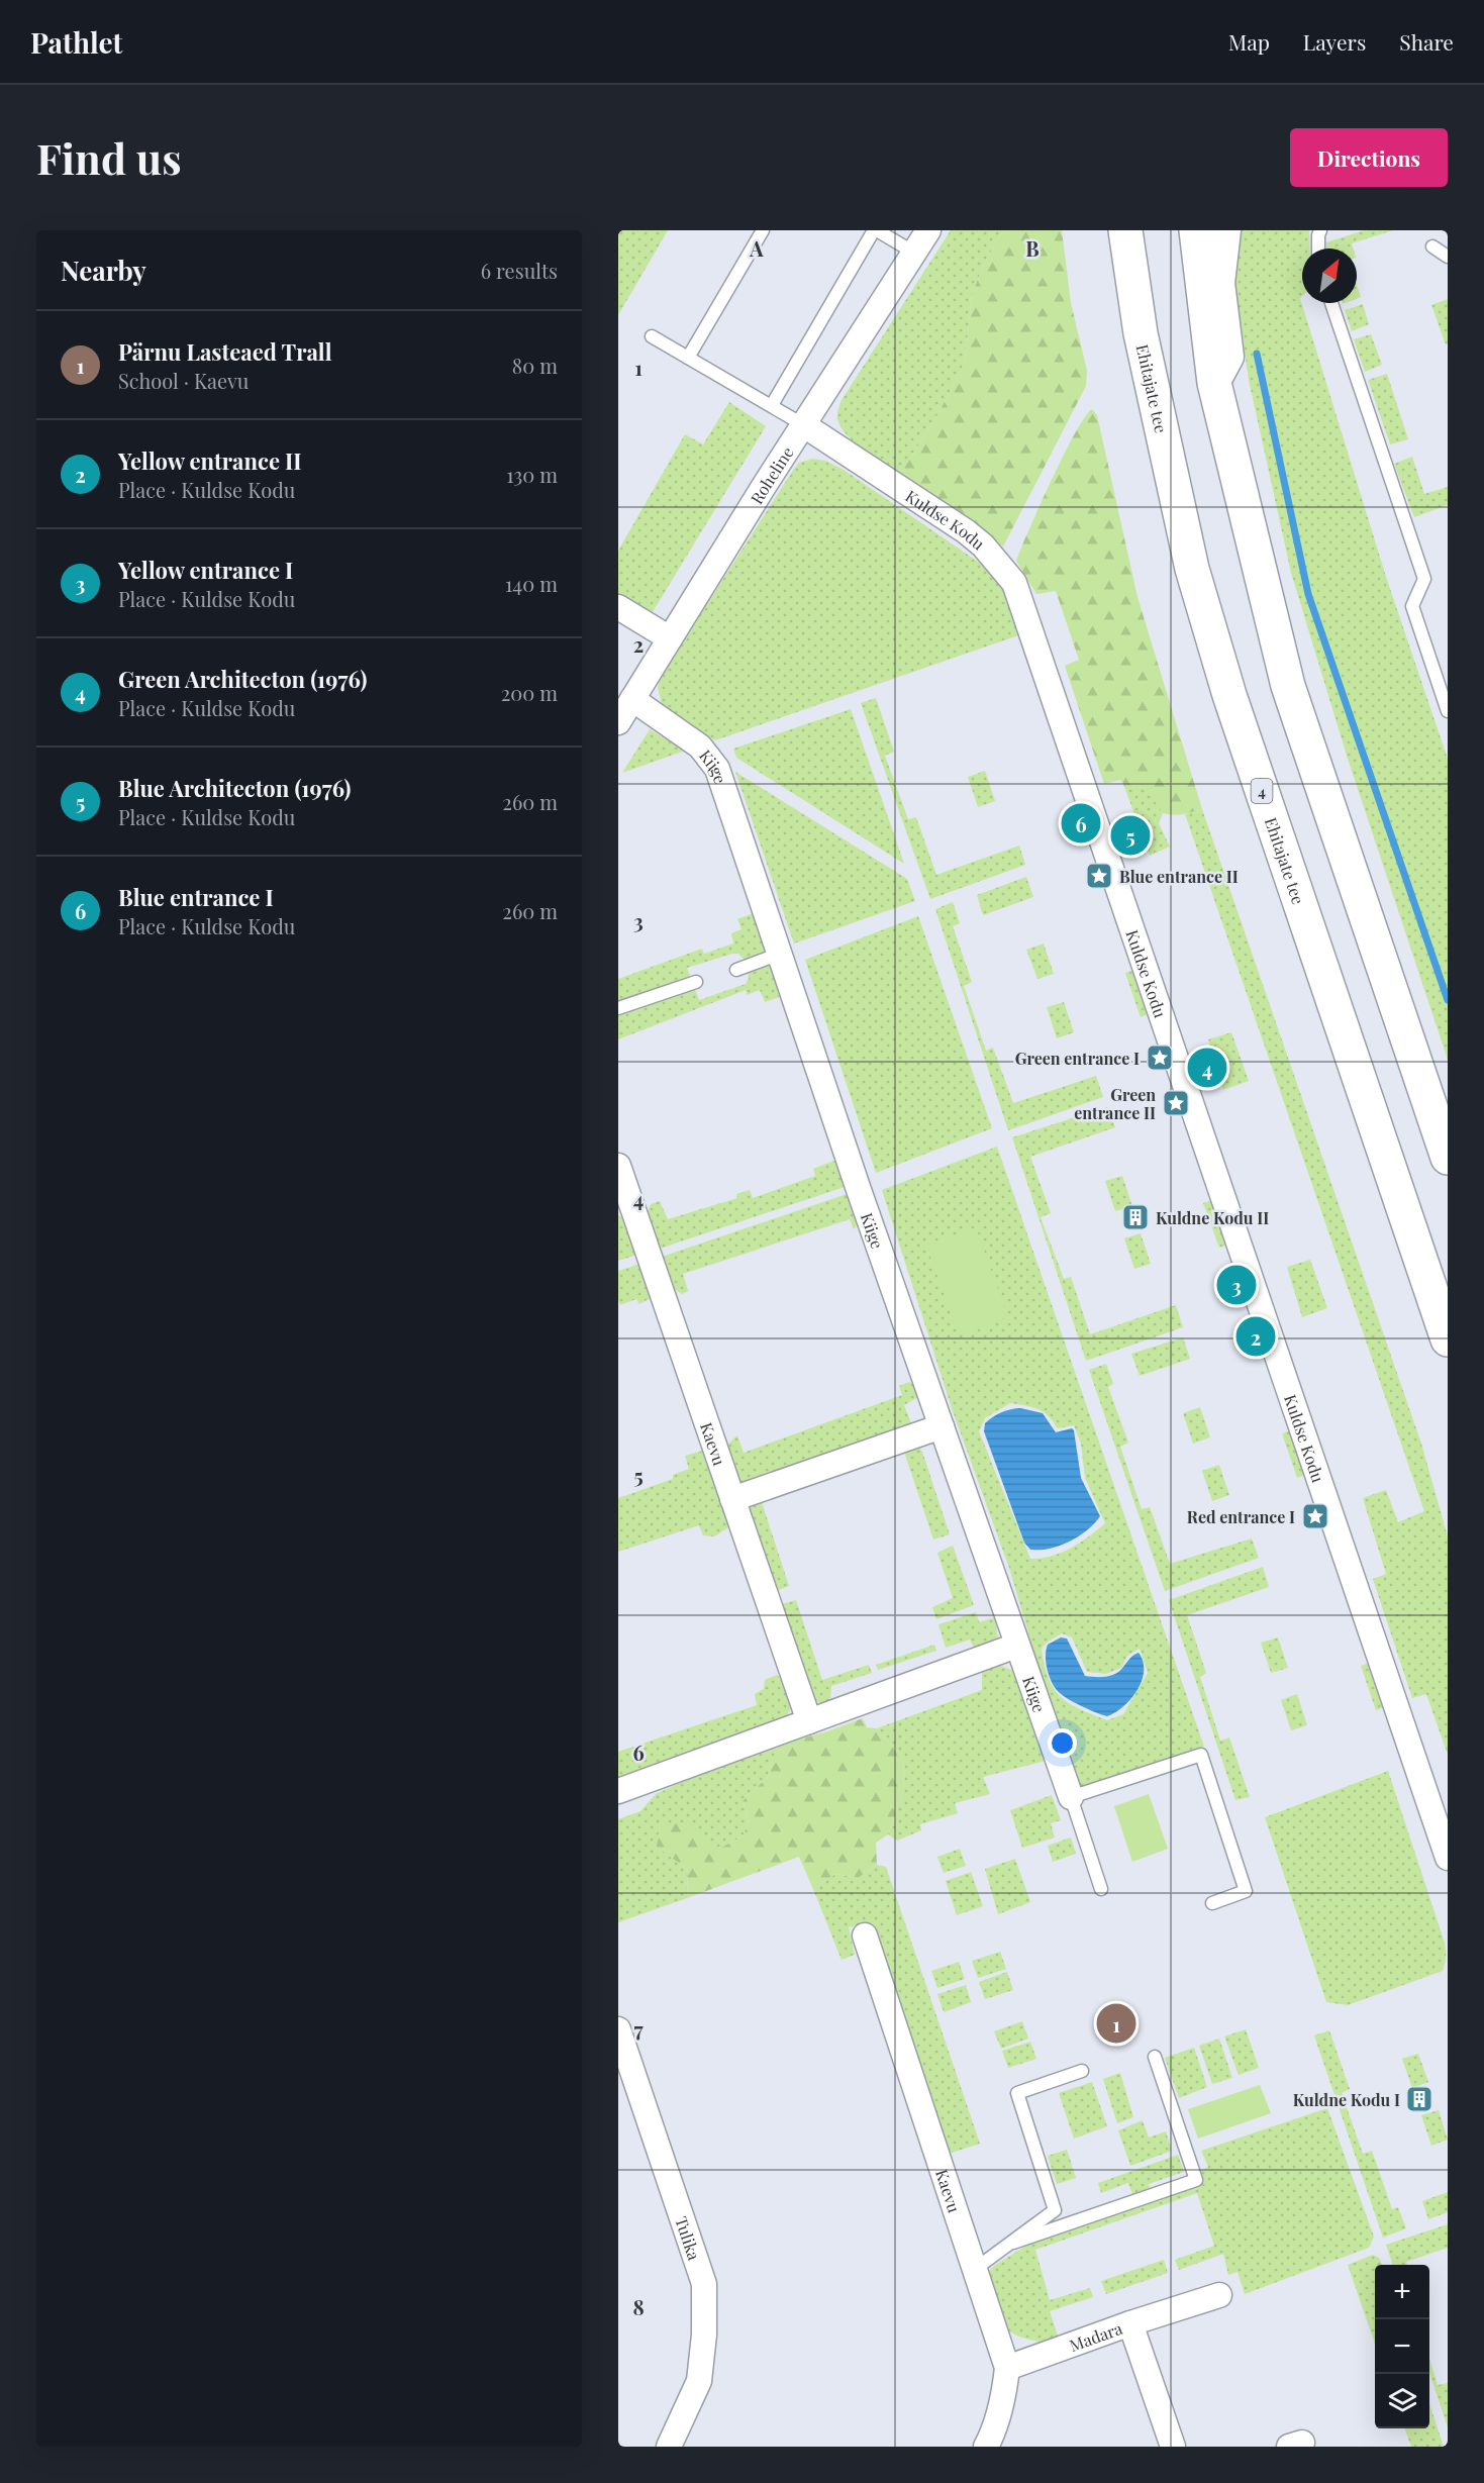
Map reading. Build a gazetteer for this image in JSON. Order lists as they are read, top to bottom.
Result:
{
  "streets": {
    "highway": ["Ehitajate tee", "4"],
    "street": [
      "Roheline",
      "Kuldse Kodu",
      "Kiige",
      "Kaevu",
      "Tulika",
      "Madara"
    ]
  },
  "crossings": [
    ["Roheline", "Kuldse Kodu"],
    ["Roheline", "Kiige"],
    ["Kaevu", "Madara"]
  ],
  "places": {
    "place": [
      "Blue entrance II",
      "Green entrance I",
      "Green entrance II",
      "Red entrance I"
    ],
    "building": ["Kuldne Kodu II", "Kuldne Kodu I"]
  },
  "north": "top right",
  "page": {
    "header": "Pathlet",
    "nav": ["Map", "Layers", "Share"],
    "buttons": "Directions",
    "title": "Find us",
    "heading": ["Nearby", "6 results"],
    "list": [
      {
        "mark": "1",
        "name": "Pärnu Lasteaed Trall",
        "note": "School · Kaevu",
        "value": "80 m"
      },
      {
        "mark": "2",
        "name": "Yellow entrance II",
        "note": "Place · Kuldse Kodu",
        "value": "130 m"
      },
      {
        "mark": "3",
        "name": "Yellow entrance I",
        "note": "Place · Kuldse Kodu",
        "value": "140 m"
      },
      {
        "mark": "4",
        "name": "Green Architecton (1976)",
        "note": "Place · Kuldse Kodu",
        "value": "200 m"
      },
      {
        "mark": "5",
        "name": "Blue Architecton (1976)",
        "note": "Place · Kuldse Kodu",
        "value": "260 m"
      },
      {
        "mark": "6",
        "name": "Blue entrance I",
        "note": "Place · Kuldse Kodu",
        "value": "260 m"
      }
    ],
    "pins": [
      "6",
      "5",
      "4",
      "3",
      "2",
      "1"
    ],
    "map_buttons": ["+", "−"]
  },
  "grid": {
    "columns": ["A", "B"],
    "rows": [
      "1",
      "2",
      "3",
      "4",
      "5",
      "6",
      "7",
      "8"
    ]
  }
}
